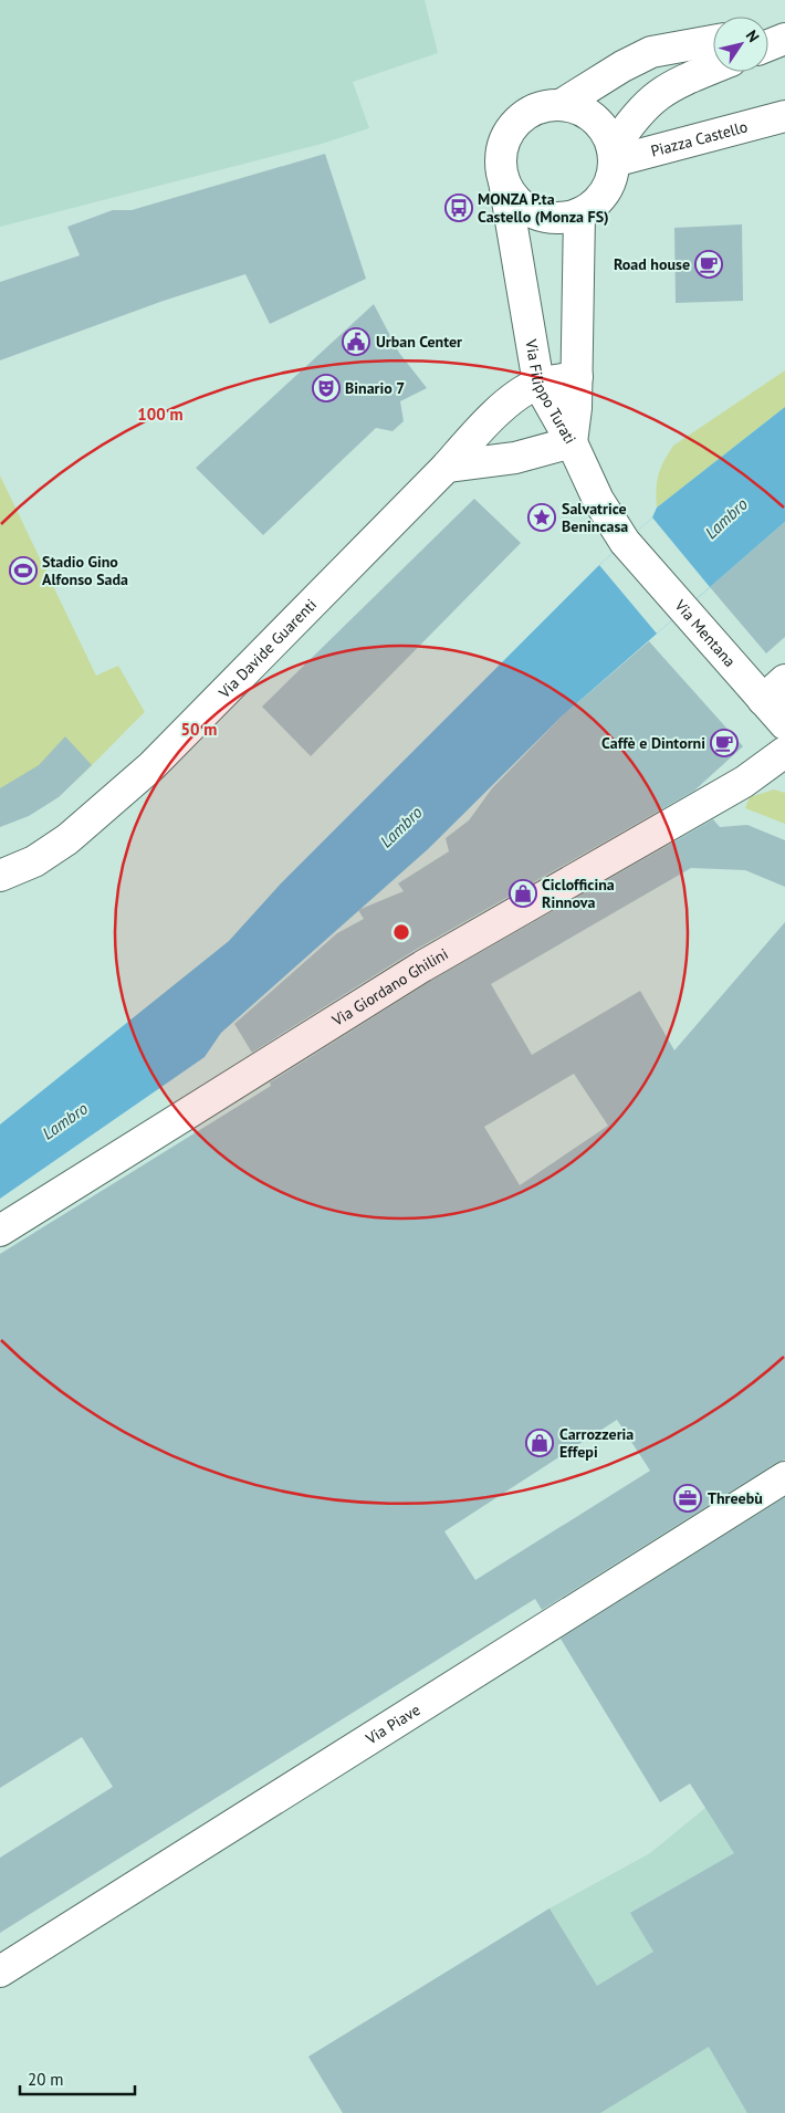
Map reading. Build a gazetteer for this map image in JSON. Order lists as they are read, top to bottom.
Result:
{
  "streets": {
    "street": [
      "Piazza Castello",
      "Via Filippo Turati",
      "Via Mentana",
      "Via Davide Guarenti",
      "Via Giordano Ghilini",
      "Via Piave"
    ]
  },
  "crossings": [
    ["Piazza Castello", "Via Filippo Turati"],
    ["Via Filippo Turati", "Via Mentana"],
    ["Via Filippo Turati", "Via Davide Guarenti"]
  ],
  "water": ["Lambro"],
  "places": {
    "bus stop": ["MONZA P.ta Castello (Monza FS)"],
    "cafe": ["Road house", "Caffè e Dintorni"],
    "public building": ["Urban Center"],
    "theatre": ["Binario 7"],
    "place": ["Salvatrice Benincasa"],
    "sports": ["Stadio Gino Alfonso Sada"],
    "shop": ["Ciclofficina Rinnova", "Carrozzeria Effepi"],
    "office": ["Threebù"]
  },
  "scale_bar": "20 m",
  "north": "top right",
  "rings": ["100 m", "50 m"]
}
